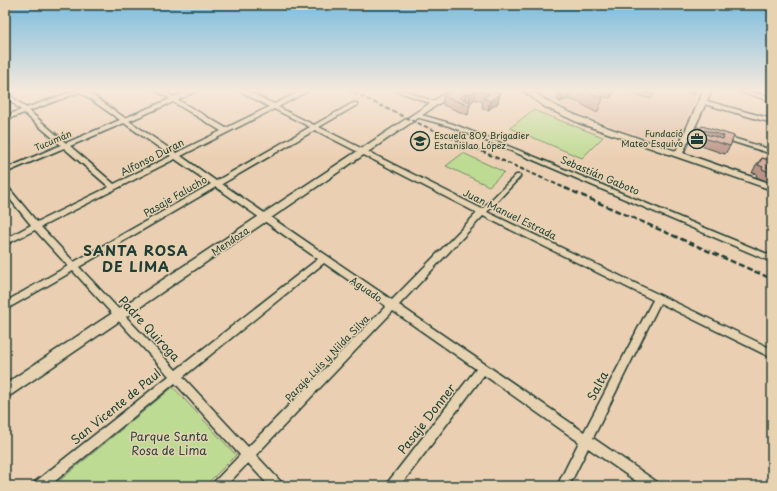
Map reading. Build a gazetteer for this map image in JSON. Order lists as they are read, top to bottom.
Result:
{
  "streets": {
    "street": [
      "Tucumán",
      "Alfonso Duran",
      "Sebastián Gaboto",
      "Pasaje Falucho",
      "Juan Manuel Estrada",
      "Mendoza",
      "Aguado",
      "Padre Quiroga",
      "Paraje Luis y Nilda Silva",
      "Salta",
      "San Vicente de Paul",
      "Pasaje Donner"
    ]
  },
  "crossings": [
    ["Tucumán", "Aguado"],
    ["Alfonso Duran", "Aguado"],
    ["Alfonso Duran", "Padre Quiroga"],
    ["Sebastián Gaboto", "Mendoza"],
    ["Pasaje Falucho", "Juan Manuel Estrada"],
    ["Pasaje Falucho", "Aguado"],
    ["Pasaje Falucho", "Padre Quiroga"],
    ["Juan Manuel Estrada", "Mendoza"],
    ["Juan Manuel Estrada", "Paraje Luis y Nilda Silva"],
    ["Juan Manuel Estrada", "Salta"],
    ["Mendoza", "Aguado"],
    ["Mendoza", "Padre Quiroga"],
    ["Aguado", "Paraje Luis y Nilda Silva"],
    ["Aguado", "Salta"],
    ["Aguado", "San Vicente de Paul"],
    ["Aguado", "Pasaje Donner"],
    ["Padre Quiroga", "Paraje Luis y Nilda Silva"],
    ["Padre Quiroga", "San Vicente de Paul"]
  ],
  "districts": ["SANTA ROSA DE LIMA"],
  "parks": ["Parque Santa Rosa de Lima"],
  "places": {
    "office": ["Fundació Mateo Esquivo"],
    "school or university": ["Escuela 809 Brigadier Estanislao López"]
  }
}
